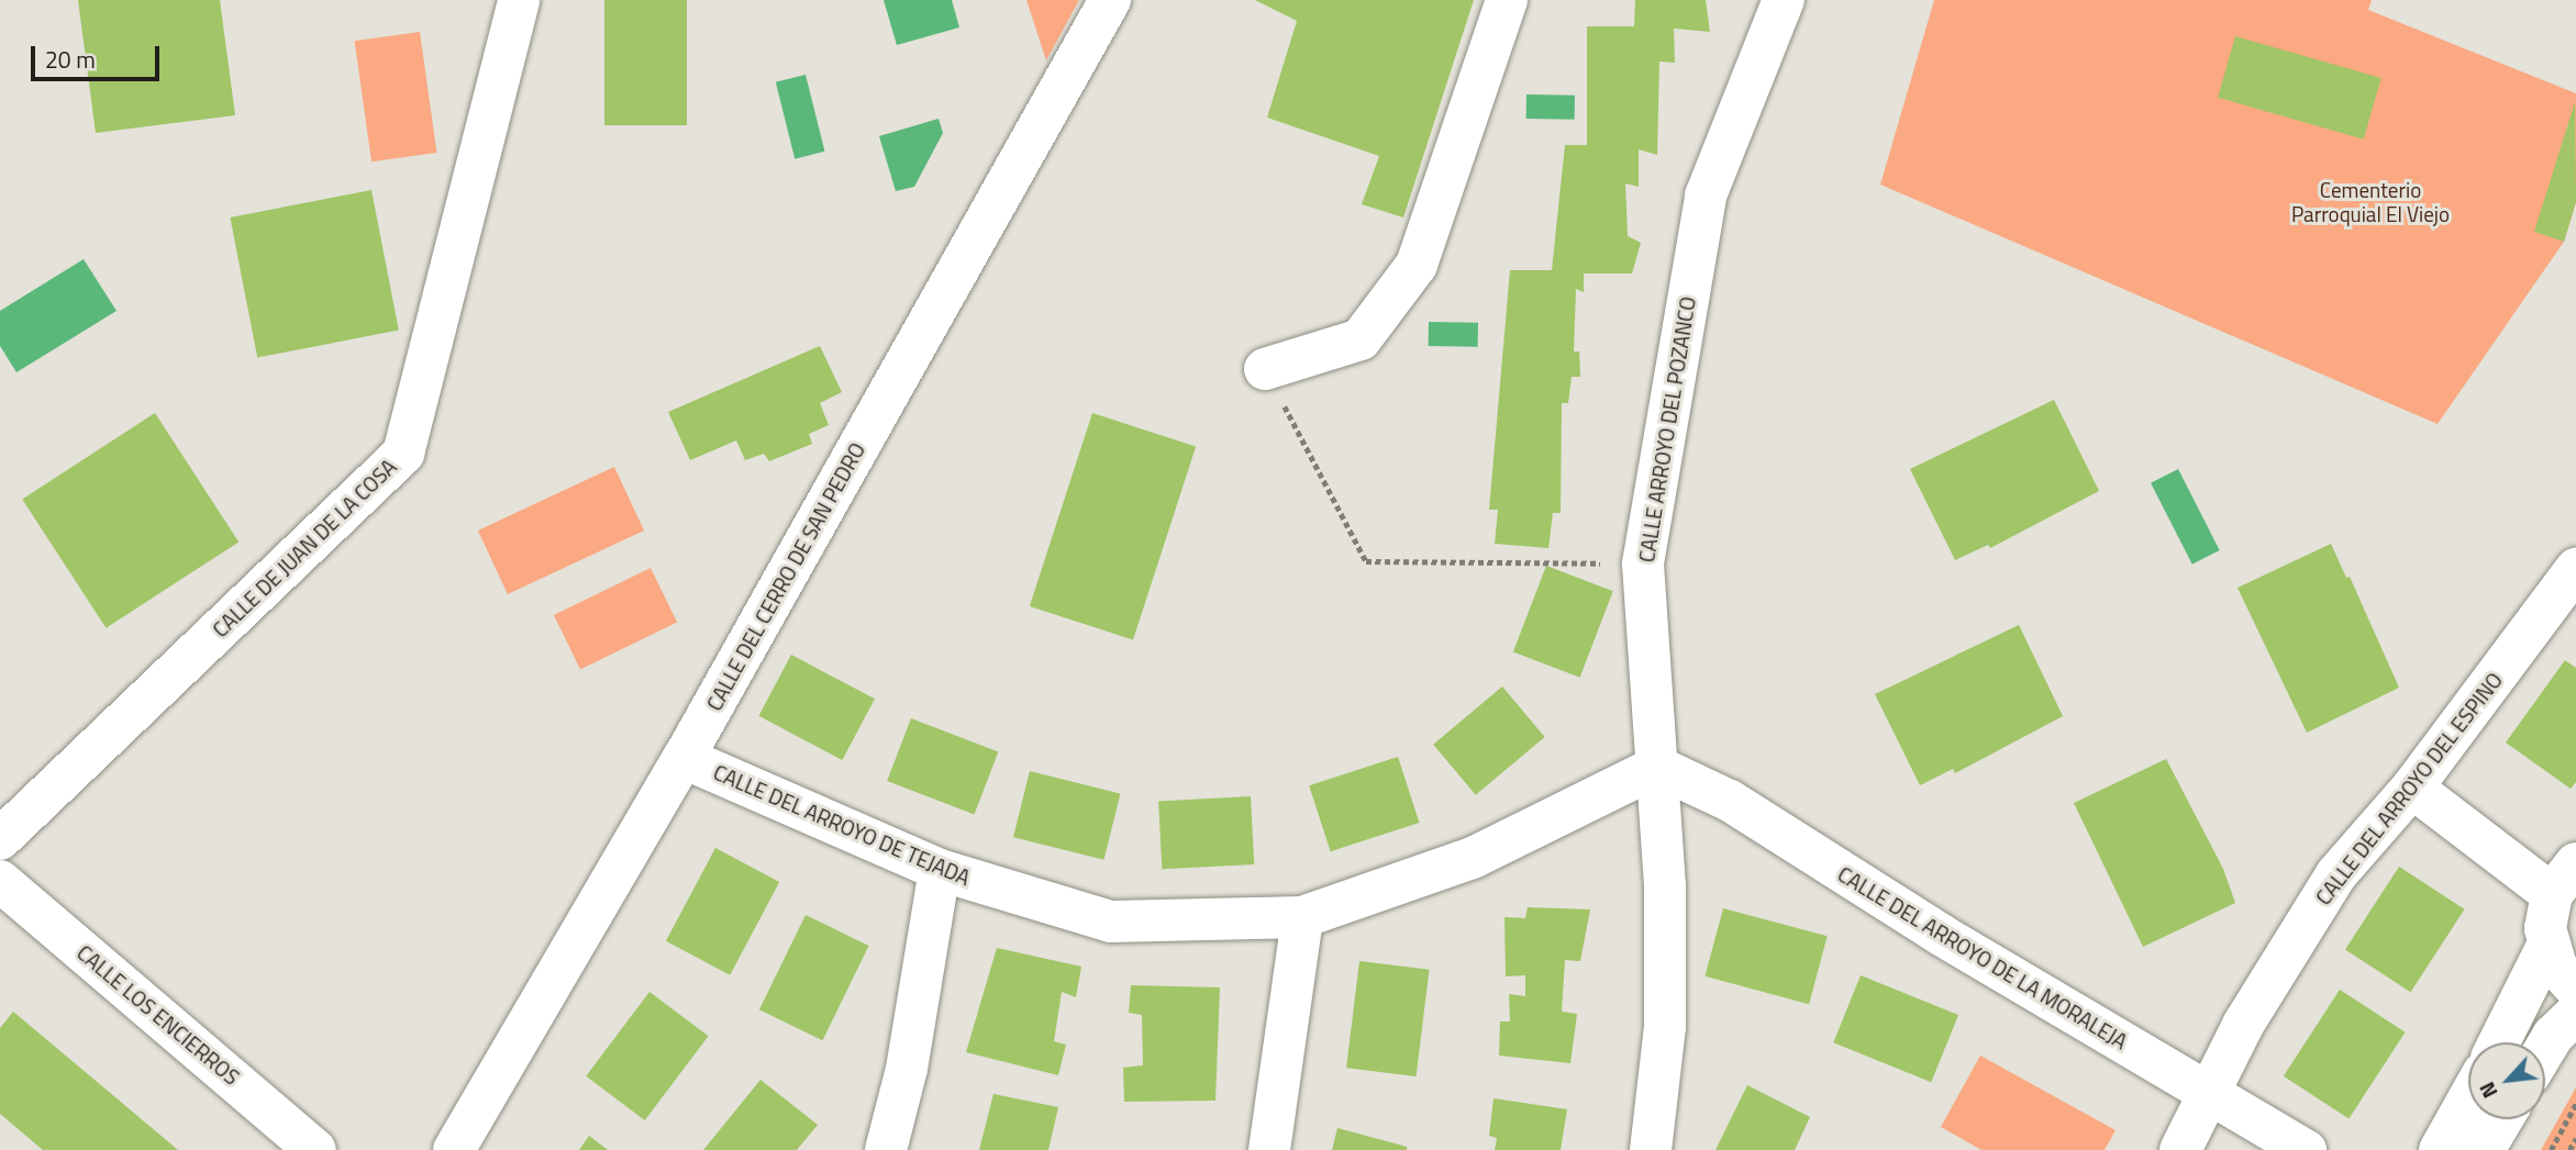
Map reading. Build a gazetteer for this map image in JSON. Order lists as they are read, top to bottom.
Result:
{
  "streets": {
    "street": [
      "CALLE ARROYO DEL POZANCO",
      "CALLE DE JUAN DE LA COSA",
      "CALLE DEL CERRO DE SAN PEDRO",
      "CALLE DEL ARROYO DEL ESPINO",
      "CALLE DEL ARROYO DE TEJADA",
      "CALLE DEL ARROYO DE LA MORALEJA",
      "CALLE LOS ENCIERROS"
    ]
  },
  "crossings": [
    ["CALLE ARROYO DEL POZANCO", "CALLE DEL ARROYO DE TEJADA"],
    ["CALLE ARROYO DEL POZANCO", "CALLE DEL ARROYO DE LA MORALEJA"],
    ["CALLE DEL CERRO DE SAN PEDRO", "CALLE DEL ARROYO DE TEJADA"],
    ["CALLE DEL ARROYO DEL ESPINO", "CALLE DEL ARROYO DE LA MORALEJA"],
    ["CALLE DEL ARROYO DE TEJADA", "CALLE DEL ARROYO DE LA MORALEJA"]
  ],
  "parks": ["Cementerio Parroquial El Viejo"],
  "scale_bar": "20 m",
  "north": "bottom left"
}
